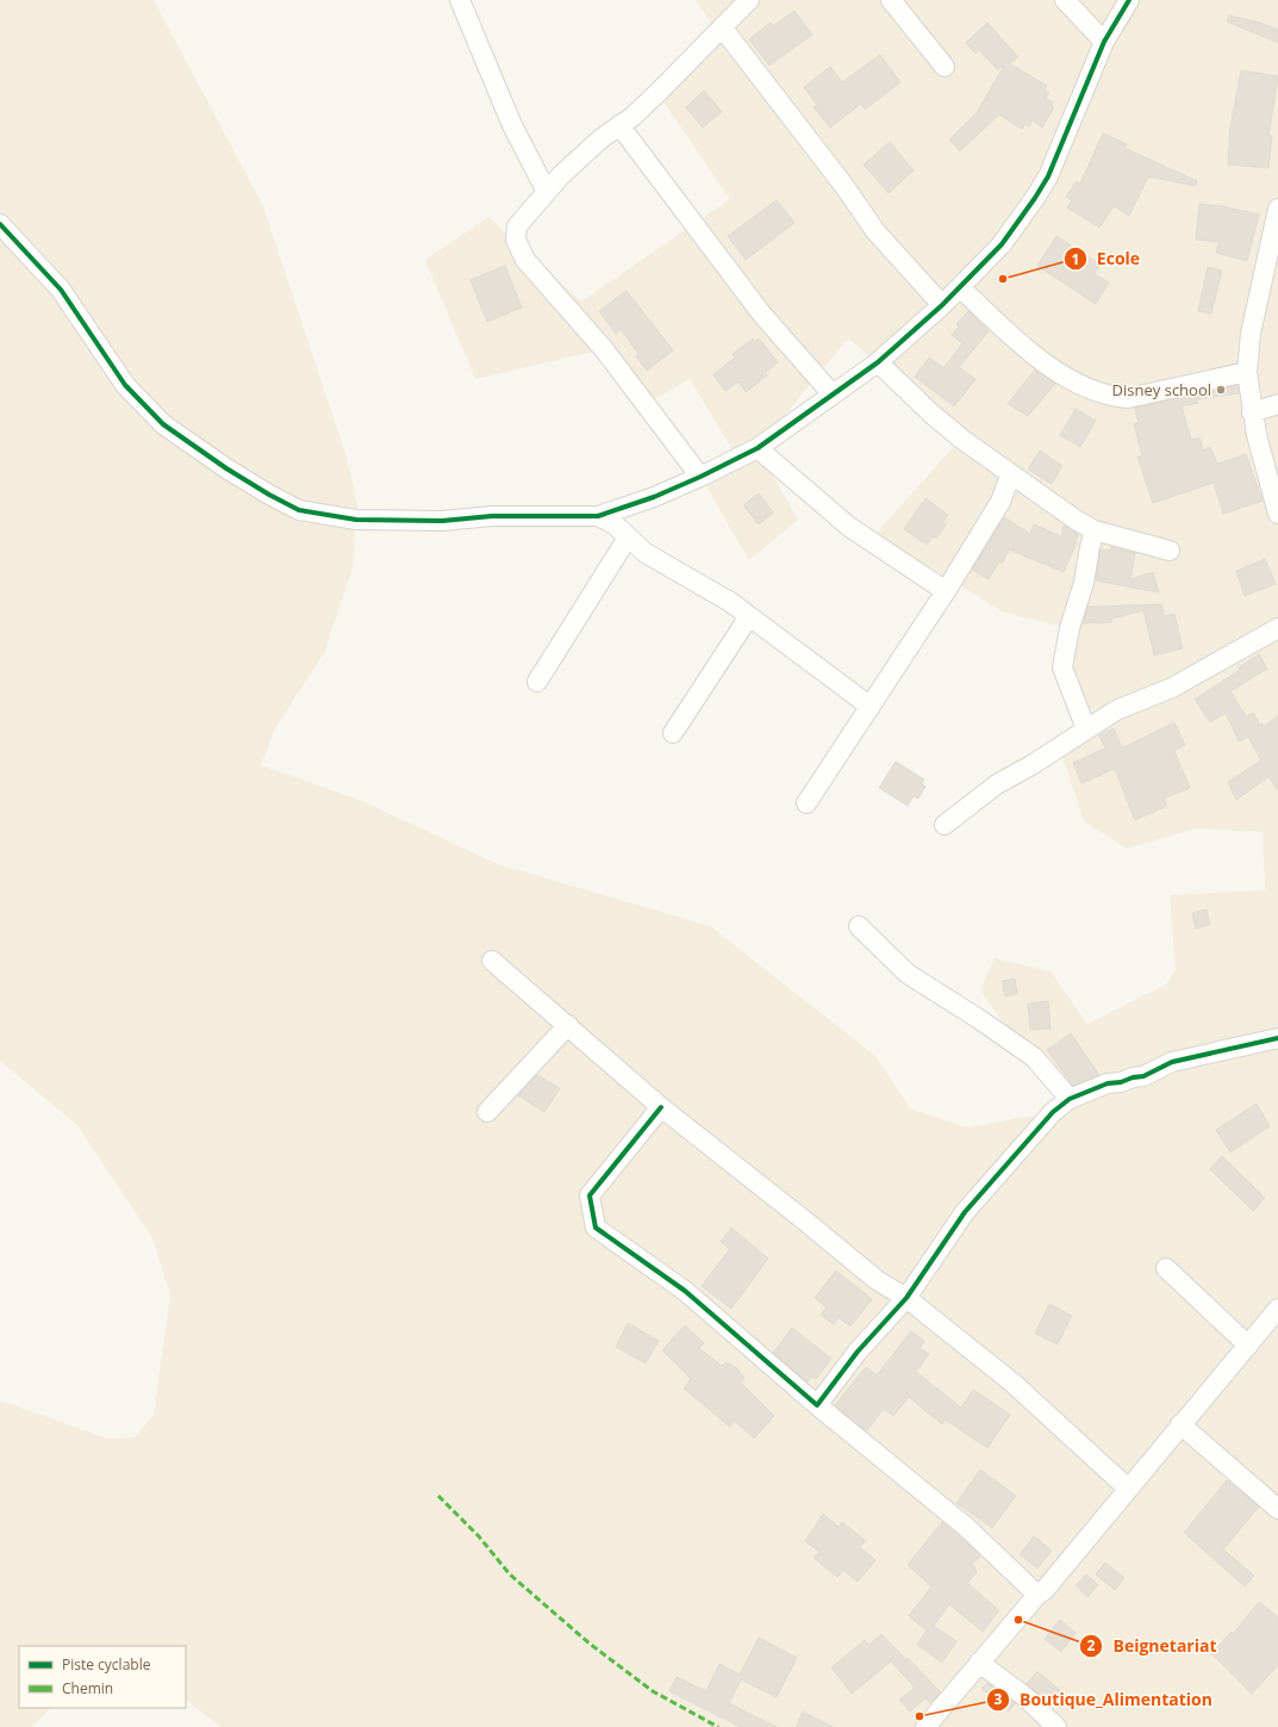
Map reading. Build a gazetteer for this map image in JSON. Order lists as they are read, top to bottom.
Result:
{
  "places": [
    "Ecole",
    "Disney school",
    "Beignetariat",
    "Boutique_Alimentation"
  ],
  "legend": ["Piste cyclable", "Chemin"]
}
